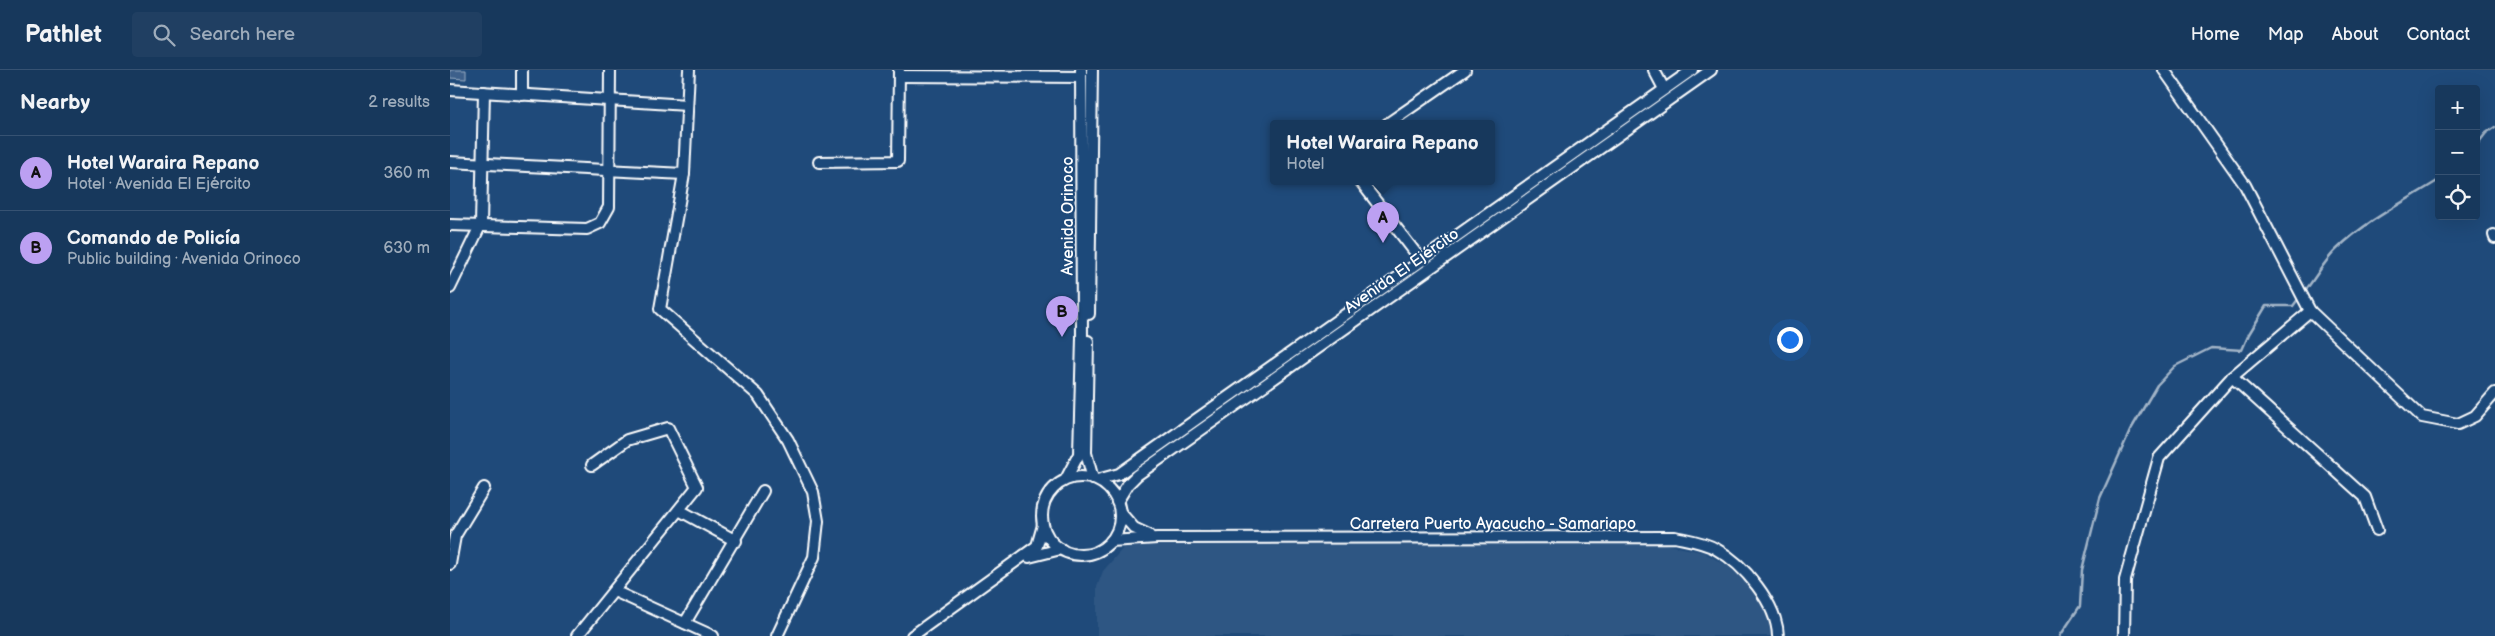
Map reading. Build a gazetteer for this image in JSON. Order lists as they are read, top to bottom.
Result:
{
  "streets": {
    "street": ["Avenida Orinoco", "Avenida El Ejército", "Carretera Puerto Ayacucho - Samariapo"]
  },
  "crossings": [
    ["Avenida Orinoco", "Avenida El Ejército"],
    ["Avenida Orinoco", "Carretera Puerto Ayacucho - Samariapo"],
    ["Avenida El Ejército", "Carretera Puerto Ayacucho - Samariapo"]
  ],
  "page": {
    "header": "Pathlet",
    "search": "Search here",
    "nav": [
      "Home",
      "Map",
      "About",
      "Contact"
    ],
    "heading": ["Nearby", "2 results"],
    "map_buttons": ["+", "−"],
    "popup": ["Hotel Waraira Repano", "Hotel"],
    "list": [
      {
        "mark": "A",
        "name": "Hotel Waraira Repano",
        "note": "Hotel · Avenida El Ejército",
        "value": "360 m"
      },
      {
        "mark": "B",
        "name": "Comando de Policía",
        "note": "Public building · Avenida Orinoco",
        "value": "630 m"
      }
    ],
    "pins": ["A", "B"]
  }
}
